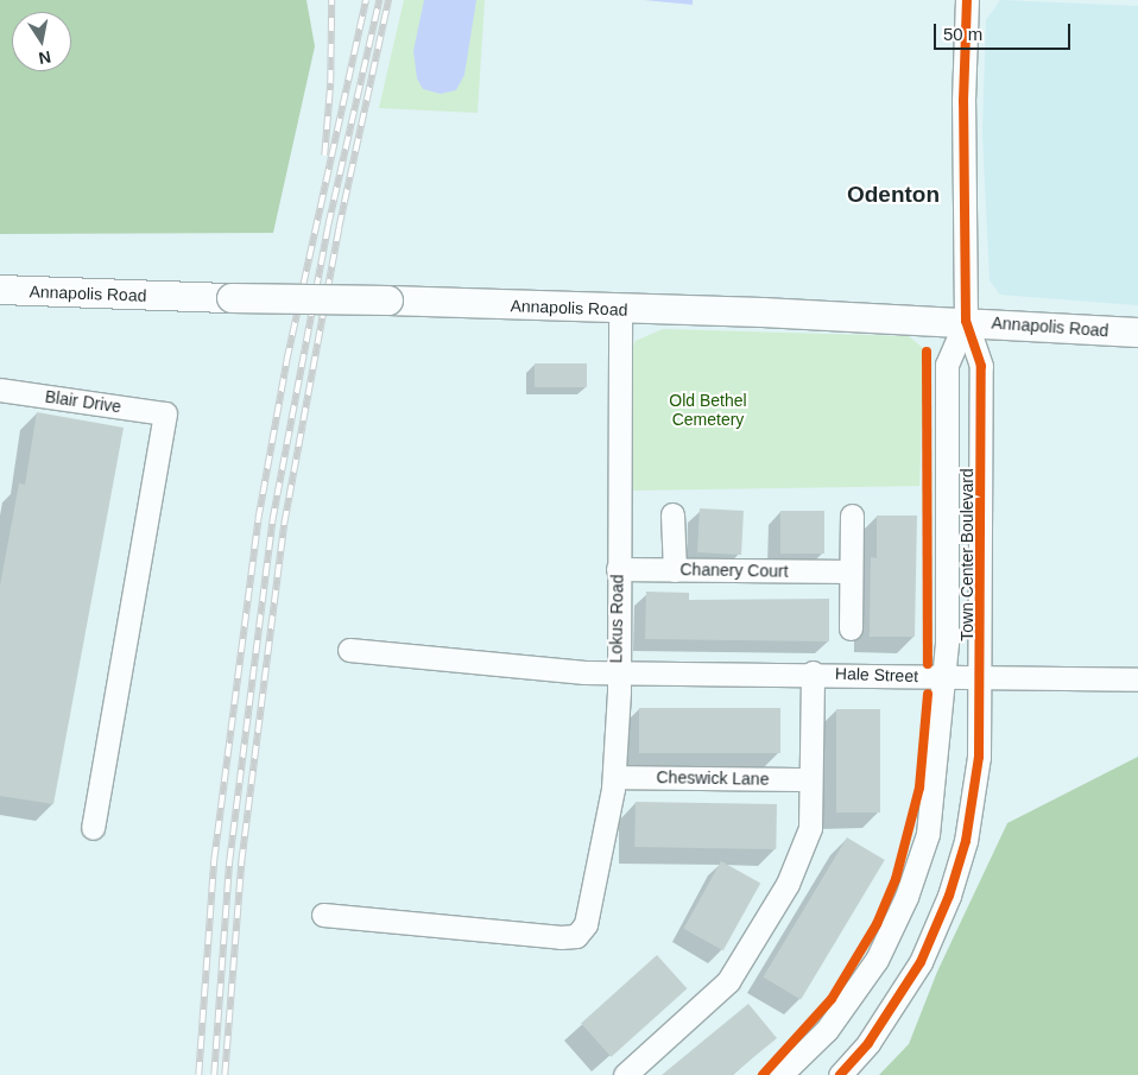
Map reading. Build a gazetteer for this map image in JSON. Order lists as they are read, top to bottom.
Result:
{
  "streets": {
    "main road": ["Annapolis Road"],
    "street": [
      "Blair Drive",
      "Town Center Boulevard",
      "Chanery Court",
      "Lokus Road",
      "Hale Street",
      "Cheswick Lane"
    ]
  },
  "crossings": [
    ["Annapolis Road", "Town Center Boulevard"],
    ["Annapolis Road", "Lokus Road"],
    ["Town Center Boulevard", "Hale Street"],
    ["Chanery Court", "Lokus Road"],
    ["Lokus Road", "Hale Street"],
    ["Lokus Road", "Cheswick Lane"]
  ],
  "districts": ["Odenton"],
  "parks": ["Old Bethel Cemetery"],
  "scale_bar": "50 m",
  "north": "bottom"
}
